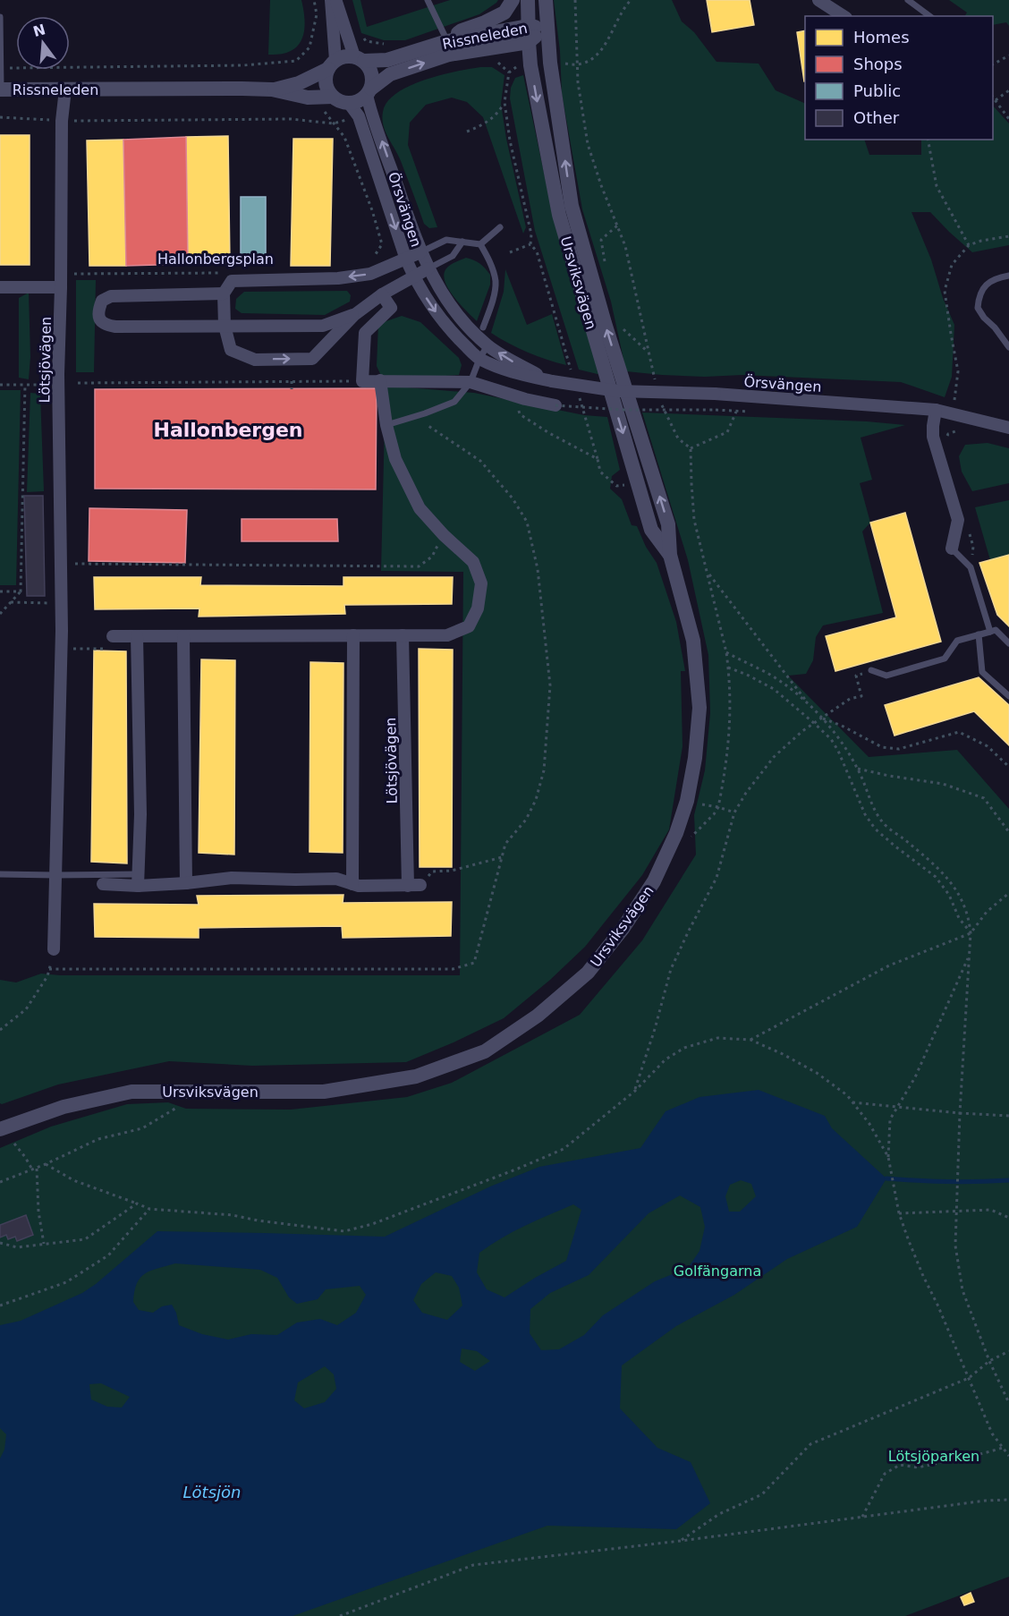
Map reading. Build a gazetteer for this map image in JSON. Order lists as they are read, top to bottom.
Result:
{
  "streets": {
    "street": [
      "Rissneleden",
      "Örsvängen",
      "Hallonbergsplan",
      "Ursviksvägen",
      "Lötsjövägen"
    ]
  },
  "crossings": [
    ["Rissneleden", "Örsvängen"],
    ["Rissneleden", "Ursviksvägen"],
    ["Rissneleden", "Lötsjövägen"],
    ["Örsvängen", "Hallonbergsplan"],
    ["Hallonbergsplan", "Lötsjövägen"]
  ],
  "districts": ["Hallonbergen"],
  "water": ["Lötsjön"],
  "parks": ["Golfängarna", "Lötsjöparken"],
  "legend": [
    "Homes",
    "Shops",
    "Public",
    "Other"
  ],
  "north": "top"
}
